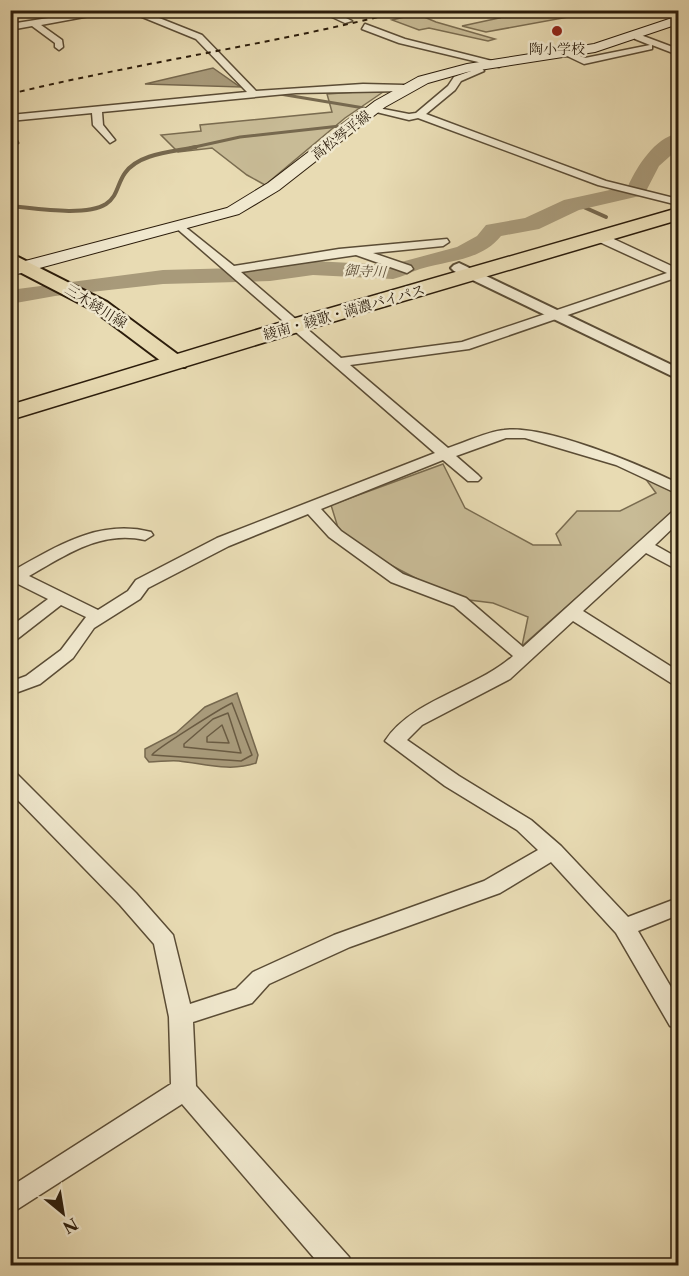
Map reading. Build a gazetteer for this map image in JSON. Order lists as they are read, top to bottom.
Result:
{
  "streets": {
    "highway": ["綾南・綾歌・満濃バイパス"],
    "main road": ["高松琴平線", "三木綾川線"]
  },
  "crossings": [
    ["高松琴平線", "三木綾川線"],
    ["三木綾川線", "綾南・綾歌・満濃バイパス"]
  ],
  "water": ["御寺川"],
  "places": ["陶小学校"],
  "north": "bottom right"
}
